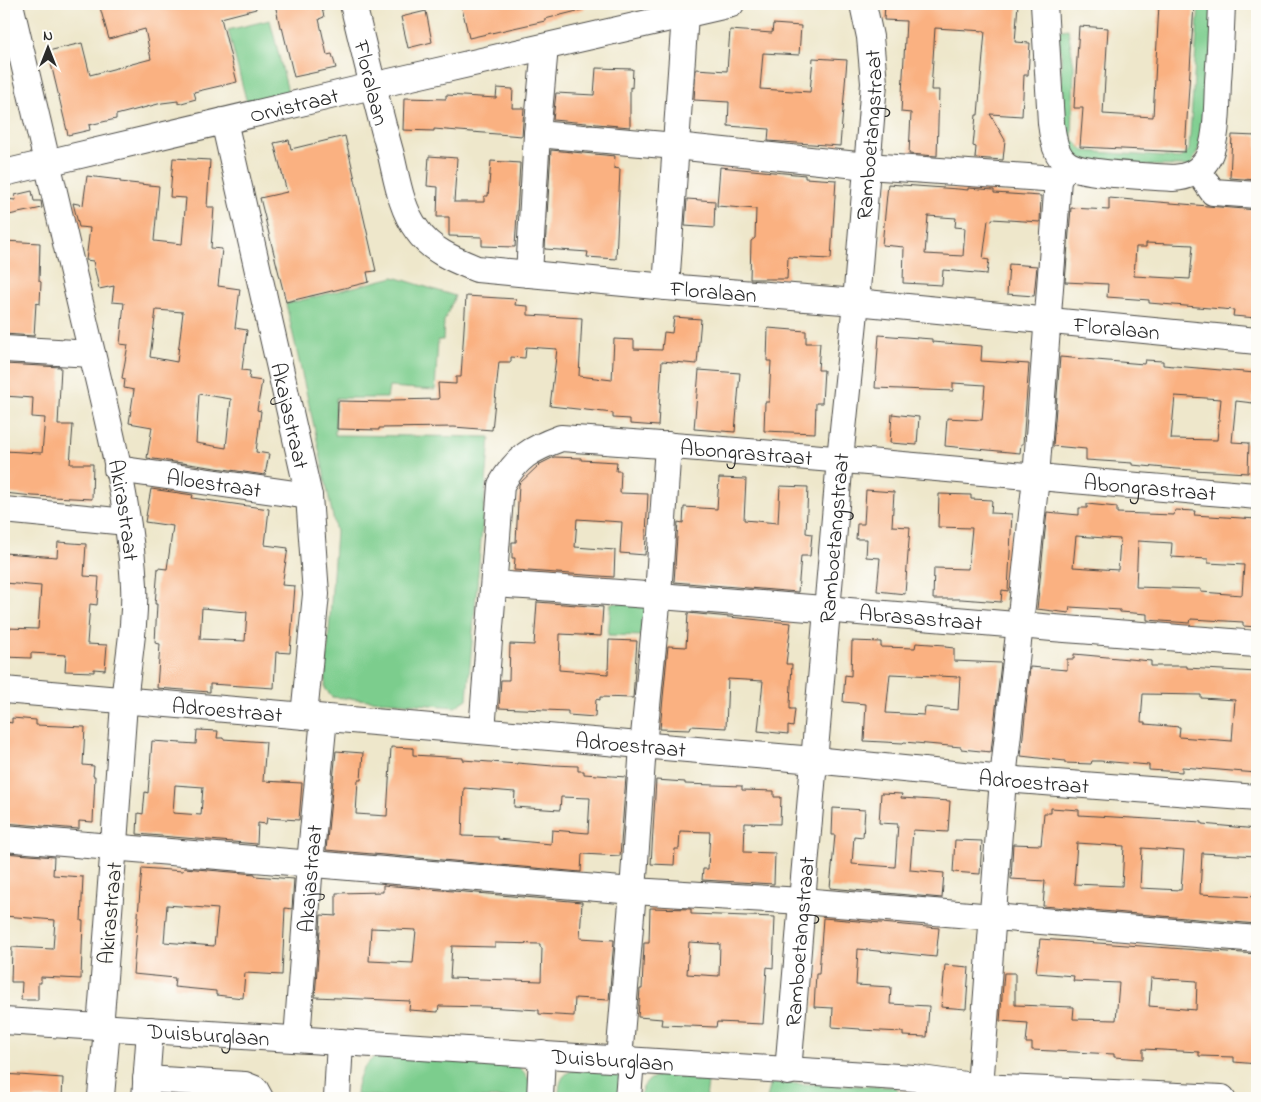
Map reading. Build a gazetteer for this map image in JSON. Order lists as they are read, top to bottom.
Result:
{
  "streets": {
    "street": [
      "Floralaan",
      "Orvistraat",
      "Ramboetangstraat",
      "Akajastraat",
      "Abongrastraat",
      "Aloestraat",
      "Akirastraat",
      "Abrasastraat",
      "Adroestraat",
      "Duisburglaan"
    ]
  },
  "crossings": [
    ["Floralaan", "Orvistraat"],
    ["Floralaan", "Ramboetangstraat"],
    ["Orvistraat", "Akajastraat"],
    ["Orvistraat", "Akirastraat"],
    ["Ramboetangstraat", "Abongrastraat"],
    ["Ramboetangstraat", "Abrasastraat"],
    ["Ramboetangstraat", "Adroestraat"],
    ["Ramboetangstraat", "Duisburglaan"],
    ["Akajastraat", "Aloestraat"],
    ["Akajastraat", "Adroestraat"],
    ["Akajastraat", "Duisburglaan"],
    ["Abongrastraat", "Abrasastraat"],
    ["Abongrastraat", "Adroestraat"],
    ["Aloestraat", "Akirastraat"],
    ["Akirastraat", "Adroestraat"],
    ["Akirastraat", "Duisburglaan"]
  ],
  "north": "top"
}
